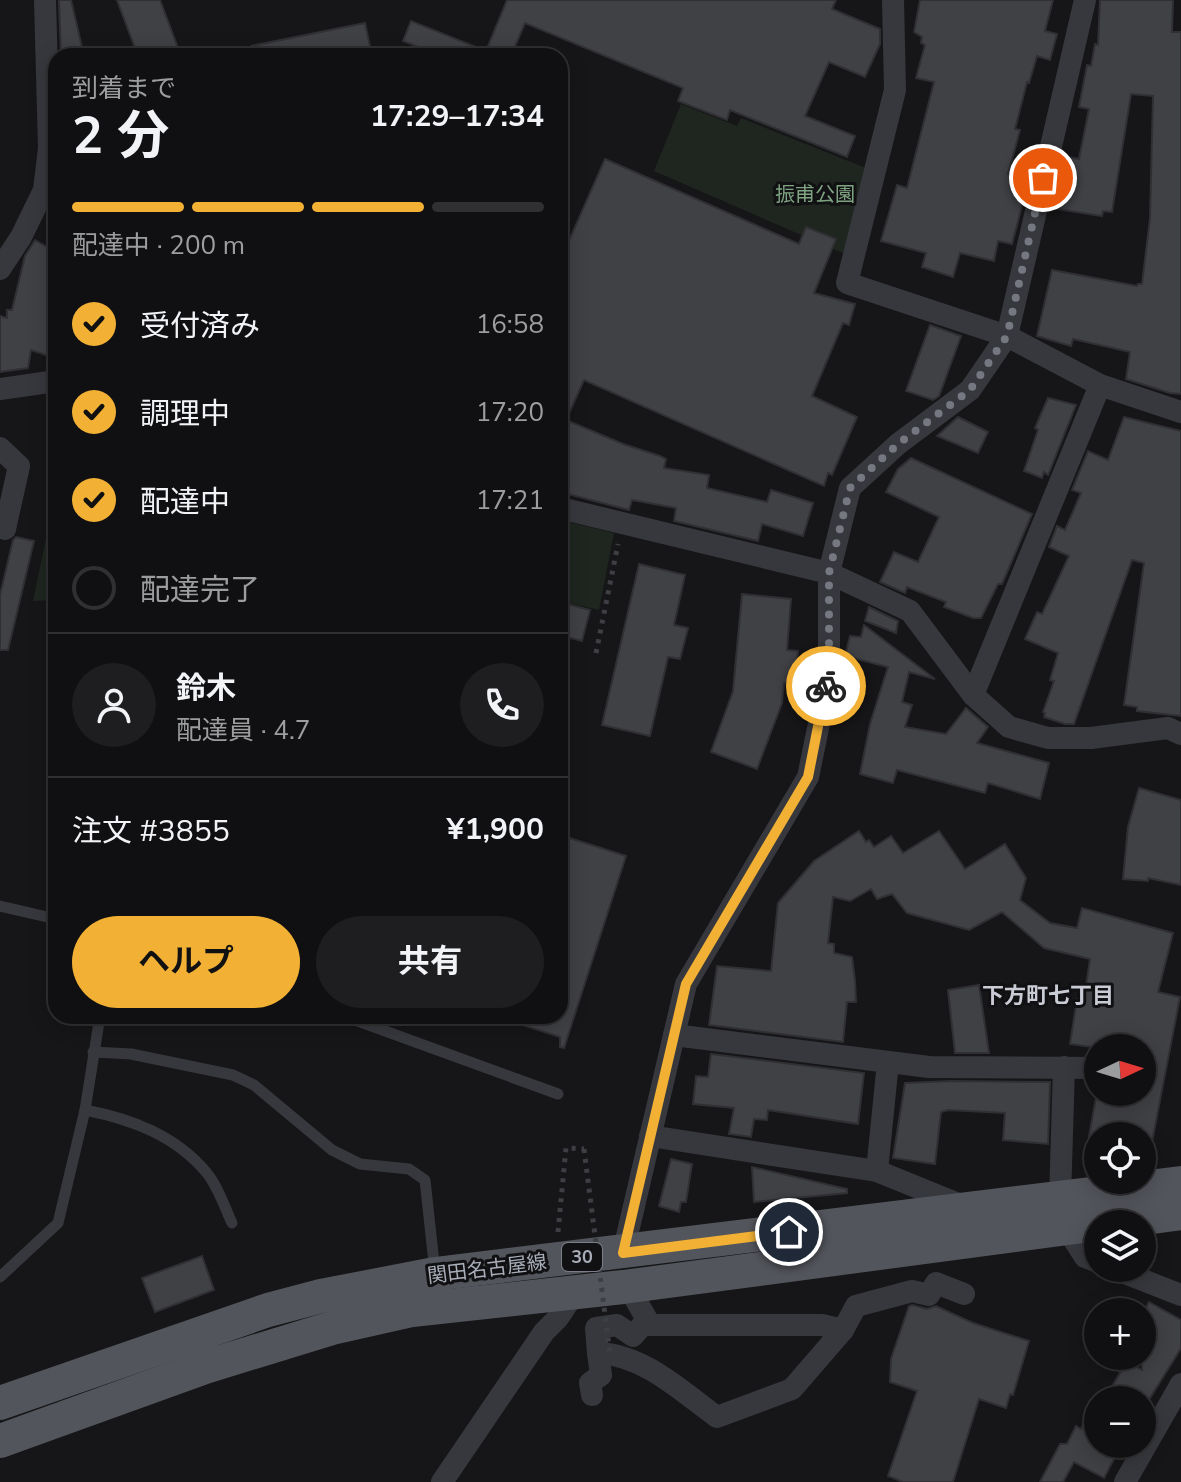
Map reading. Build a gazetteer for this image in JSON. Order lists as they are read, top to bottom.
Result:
{
  "streets": {
    "main road": ["30", "関田名古屋線"]
  },
  "districts": ["下方町七丁目"],
  "parks": ["振甫公園"],
  "north": "right",
  "page": {
    "heading": ["2 分", "到着まで", "17:29–17:34"],
    "panel": [
      "鈴木",
      "配達員 · 4.7",
      "注文 #3855",
      "¥1,900"
    ],
    "bar": "配達中 · 200 m",
    "list": [
      ["受付済み", "16:58"],
      ["調理中", "17:20"],
      ["配達中", "17:21"],
      "配達完了"
    ],
    "buttons": ["ヘルプ", "共有"],
    "map_buttons": ["+", "−"]
  }
}
